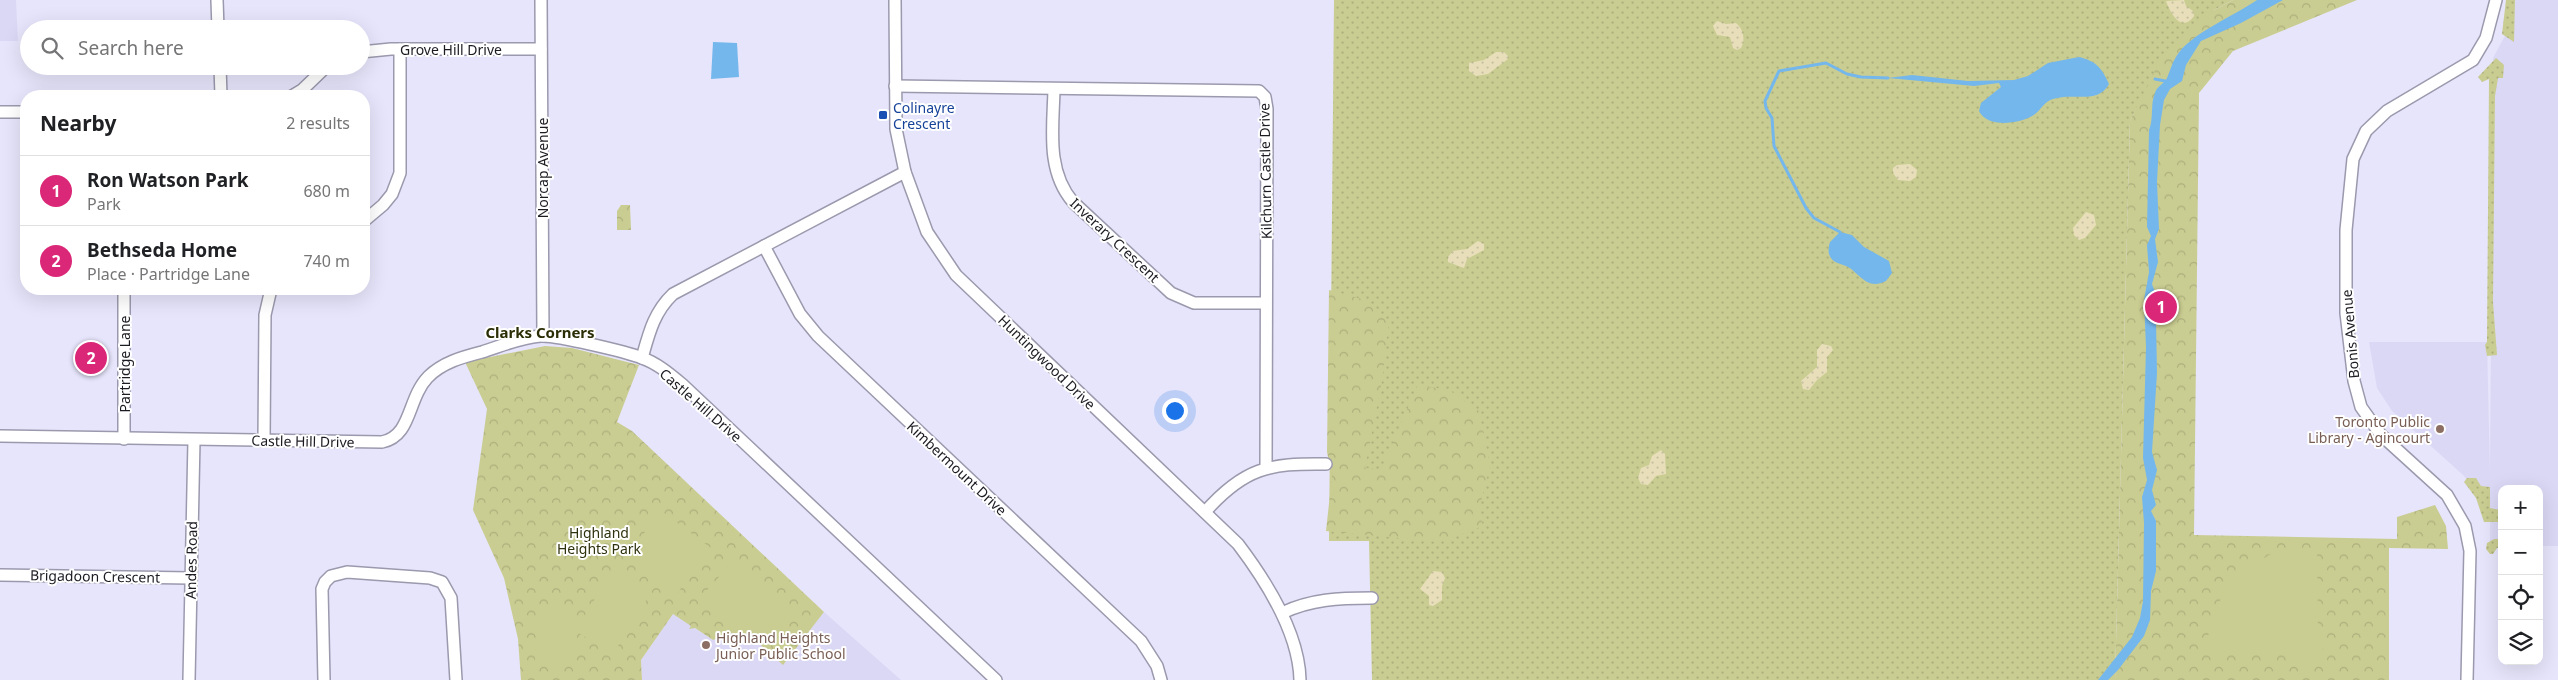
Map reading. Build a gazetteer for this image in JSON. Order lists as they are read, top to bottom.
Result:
{
  "streets": {
    "street": [
      "Grove Hill Drive",
      "Norcap Avenue",
      "Kilchurn Castle Drive",
      "Inverary Crescent",
      "Bonis Avenue",
      "Huntingwood Drive",
      "Partridge Lane",
      "Castle Hill Drive",
      "Kimbermount Drive",
      "Andes Road",
      "Brigadoon Crescent"
    ]
  },
  "crossings": [
    ["Grove Hill Drive", "Norcap Avenue"],
    ["Norcap Avenue", "Castle Hill Drive"],
    ["Kilchurn Castle Drive", "Inverary Crescent"],
    ["Kilchurn Castle Drive", "Huntingwood Drive"],
    ["Partridge Lane", "Castle Hill Drive"],
    ["Castle Hill Drive", "Andes Road"],
    ["Andes Road", "Brigadoon Crescent"]
  ],
  "districts": ["Clarks Corners"],
  "parks": ["Highland Heights Park"],
  "places": {
    "transit": ["Colinayre Crescent"],
    "other": ["Toronto Public Library - Agincourt", "Highland Heights Junior Public School"]
  },
  "page": {
    "search": "Search here",
    "heading": ["Nearby", "2 results"],
    "list": [
      {
        "mark": "1",
        "name": "Ron Watson Park",
        "note": "Park",
        "value": "680 m"
      },
      {
        "mark": "2",
        "name": "Bethseda Home",
        "note": "Place · Partridge Lane",
        "value": "740 m"
      }
    ],
    "pins": ["1", "2"],
    "map_buttons": ["+", "−"]
  }
}
